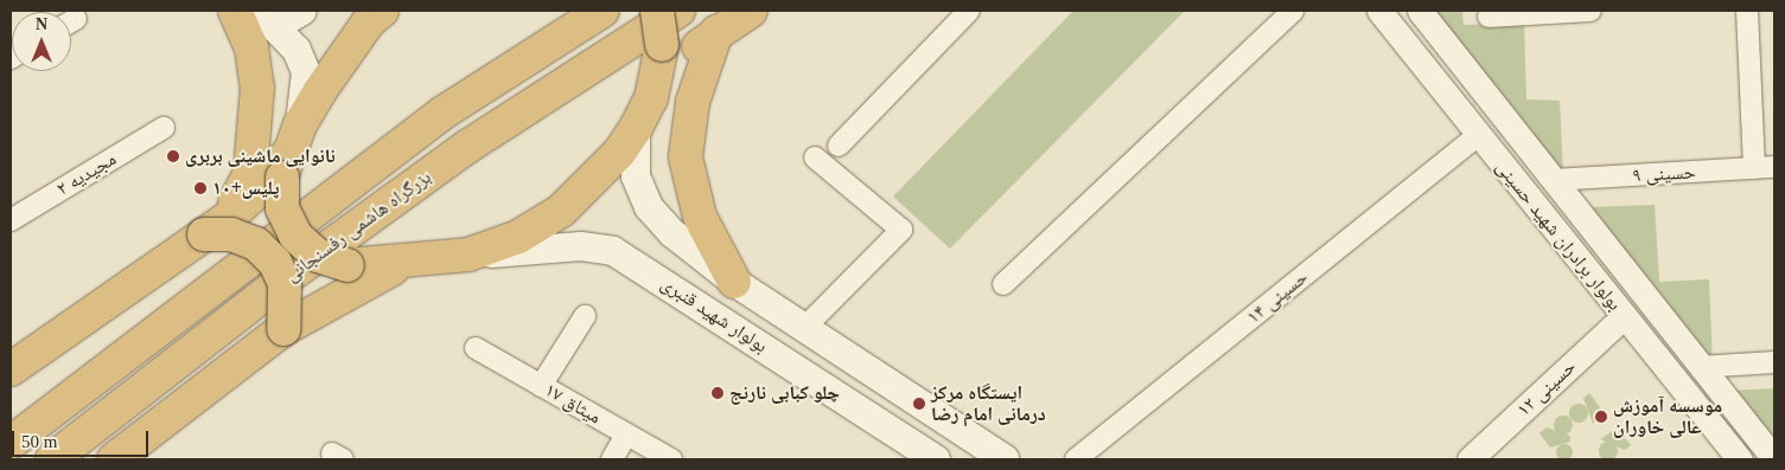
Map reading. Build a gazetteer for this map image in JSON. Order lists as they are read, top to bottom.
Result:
{
  "streets": {
    "highway": ["بزرگراه هاشمی رفسنجانی"],
    "main road": ["بولوار شهید قنبری"],
    "street": [
      "مجیدیه ۲",
      "حسینی ۹",
      "بولوار برادران شهید حسینی",
      "حسینی ۱۴",
      "حسینی ۱۲",
      "میثاق ۱۷"
    ]
  },
  "crossings": [
    ["حسینی ۹", "بولوار برادران شهید حسینی"],
    ["بولوار برادران شهید حسینی", "حسینی ۱۴"],
    ["بولوار برادران شهید حسینی", "حسینی ۱۲"]
  ],
  "places": [
    "نانوایی ماشینی بربری",
    "پلیس+۱۰",
    "چلو کبابی نارنج",
    "ایستگاه مرکز درمانی امام رضا",
    "موسسه آموزش عالی خاوران"
  ],
  "scale_bar": "50 m",
  "north": "top"
}
